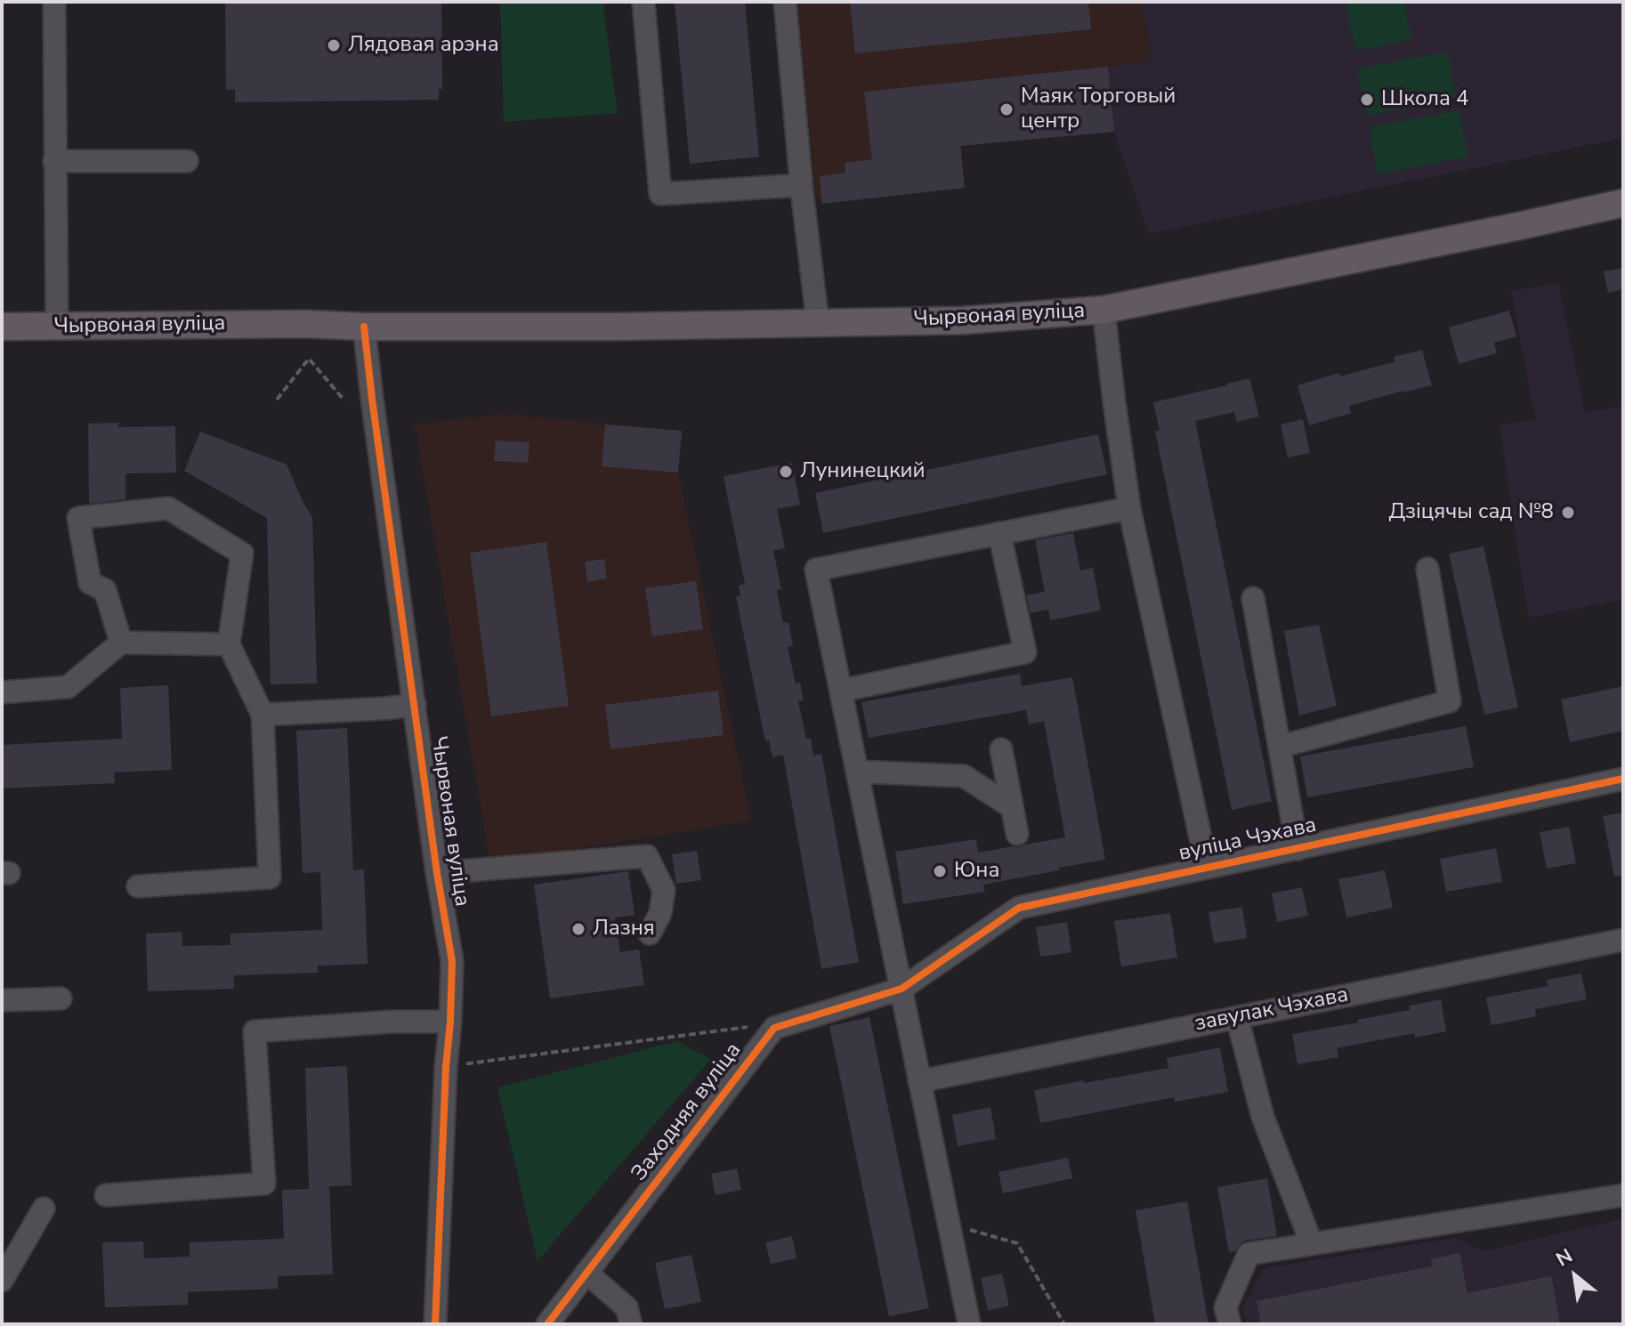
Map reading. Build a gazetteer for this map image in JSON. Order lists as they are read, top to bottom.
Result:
{
  "streets": {
    "main road": ["Чырвоная вуліца"],
    "street": ["вуліца Чэхава", "завулак Чэхава", "Заходняя вуліца"]
  },
  "crossings": [
    ["вуліца Чэхава", "Заходняя вуліца"]
  ],
  "places": [
    "Лядовая арэна",
    "Школа 4",
    "Маяк Торговый центр",
    "Лунинецкий",
    "Дзіцячы сад №8",
    "Юна",
    "Лазня"
  ],
  "north": "top left"
}
